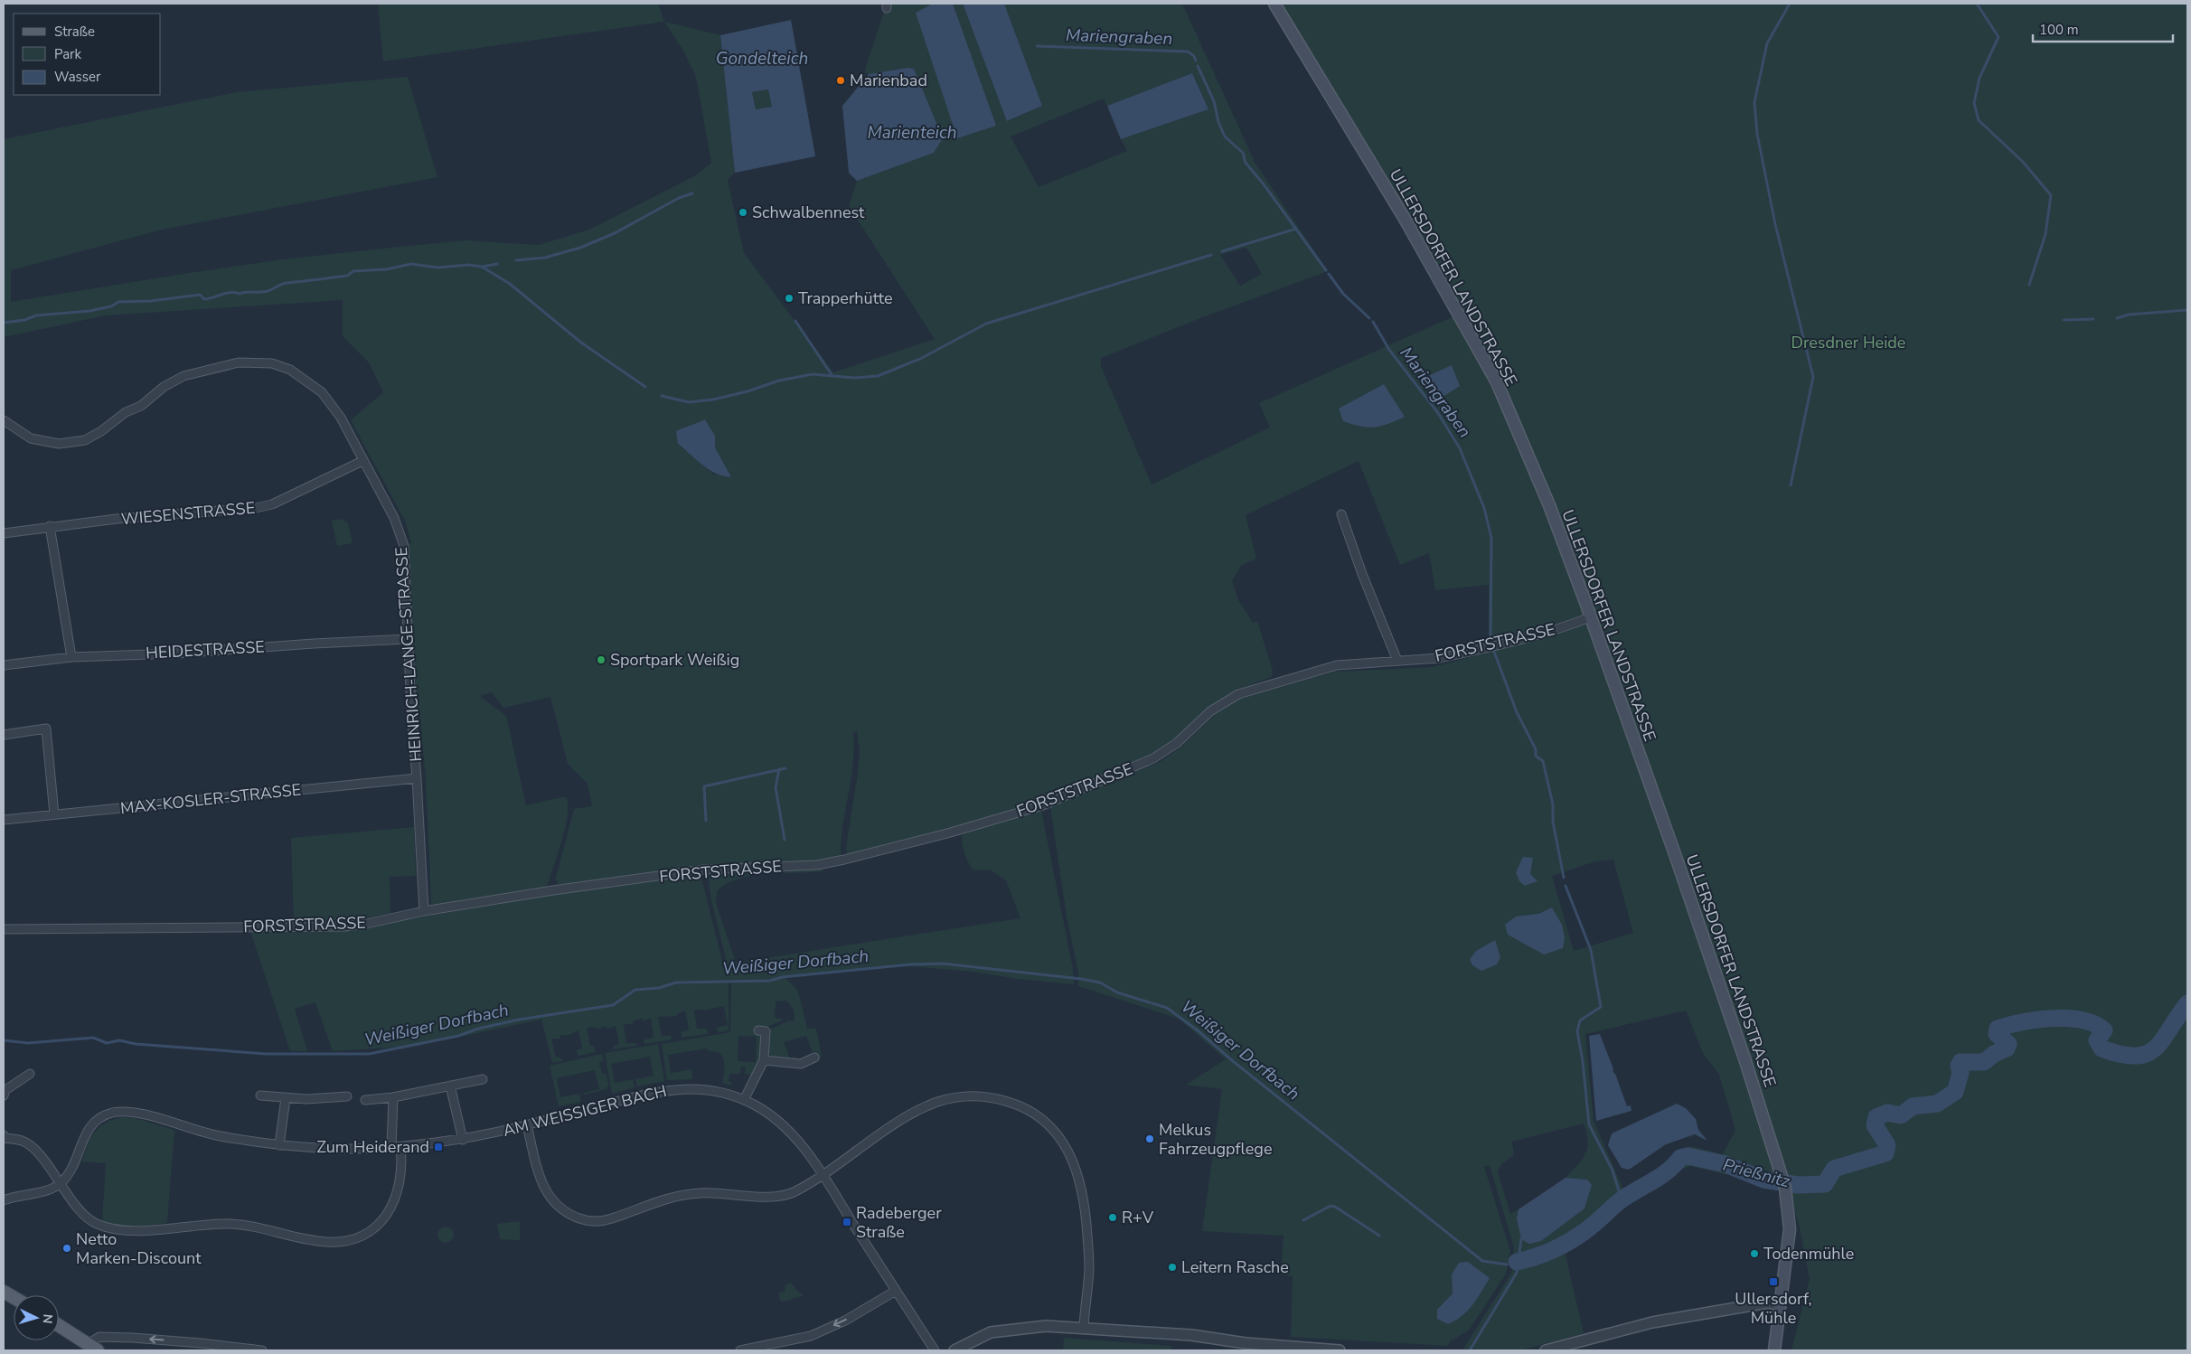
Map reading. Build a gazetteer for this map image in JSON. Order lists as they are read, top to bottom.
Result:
{
  "streets": {
    "main road": ["ULLERSDORFER LANDSTRASSE"],
    "street": [
      "WIESENSTRASSE",
      "FORSTSTRASSE",
      "HEIDESTRASSE",
      "HEINRICH-LANGE-STRASSE",
      "MAX-KOSLER-STRASSE",
      "AM WEISSIGER BACH"
    ]
  },
  "crossings": [
    ["ULLERSDORFER LANDSTRASSE", "FORSTSTRASSE"],
    ["WIESENSTRASSE", "HEINRICH-LANGE-STRASSE"],
    ["FORSTSTRASSE", "HEINRICH-LANGE-STRASSE"],
    ["HEIDESTRASSE", "HEINRICH-LANGE-STRASSE"],
    ["HEINRICH-LANGE-STRASSE", "MAX-KOSLER-STRASSE"]
  ],
  "water": [
    "Mariengraben",
    "Gondelteich",
    "Marienteich",
    "Weißiger Dorfbach",
    "Prießnitz"
  ],
  "parks": ["Dresdner Heide"],
  "places": {
    "other": [
      "Marienbad",
      "Schwalbennest",
      "Trapperhütte",
      "Sportpark Weißig",
      "Melkus Fahrzeugpflege",
      "R+V",
      "Netto Marken-Discount",
      "Todenmühle",
      "Leitern Rasche"
    ],
    "transit": ["Zum Heiderand", "Radeberger Straße", "Ullersdorf, Mühle"]
  },
  "legend": ["Straße", "Park", "Wasser"],
  "scale_bar": "100 m",
  "north": "right"
}
